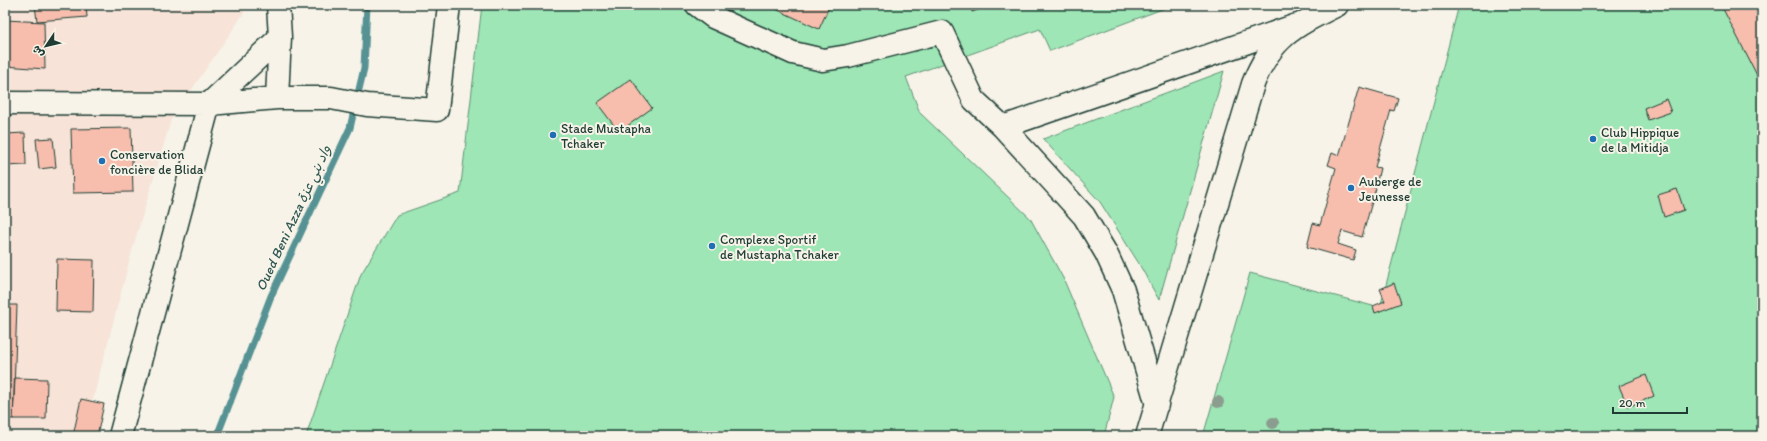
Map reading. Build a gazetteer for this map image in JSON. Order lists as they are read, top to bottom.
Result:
{
  "water": ["Oued Beni Azza واد بني عزة"],
  "places": [
    "Stade Mustapha Tchaker",
    "Club Hippique de la Mitidja",
    "Conservation foncière de Blida",
    "Auberge de Jeunesse",
    "Complexe Sportif de Mustapha Tchaker"
  ],
  "scale_bar": "20 m",
  "north": "bottom left"
}
